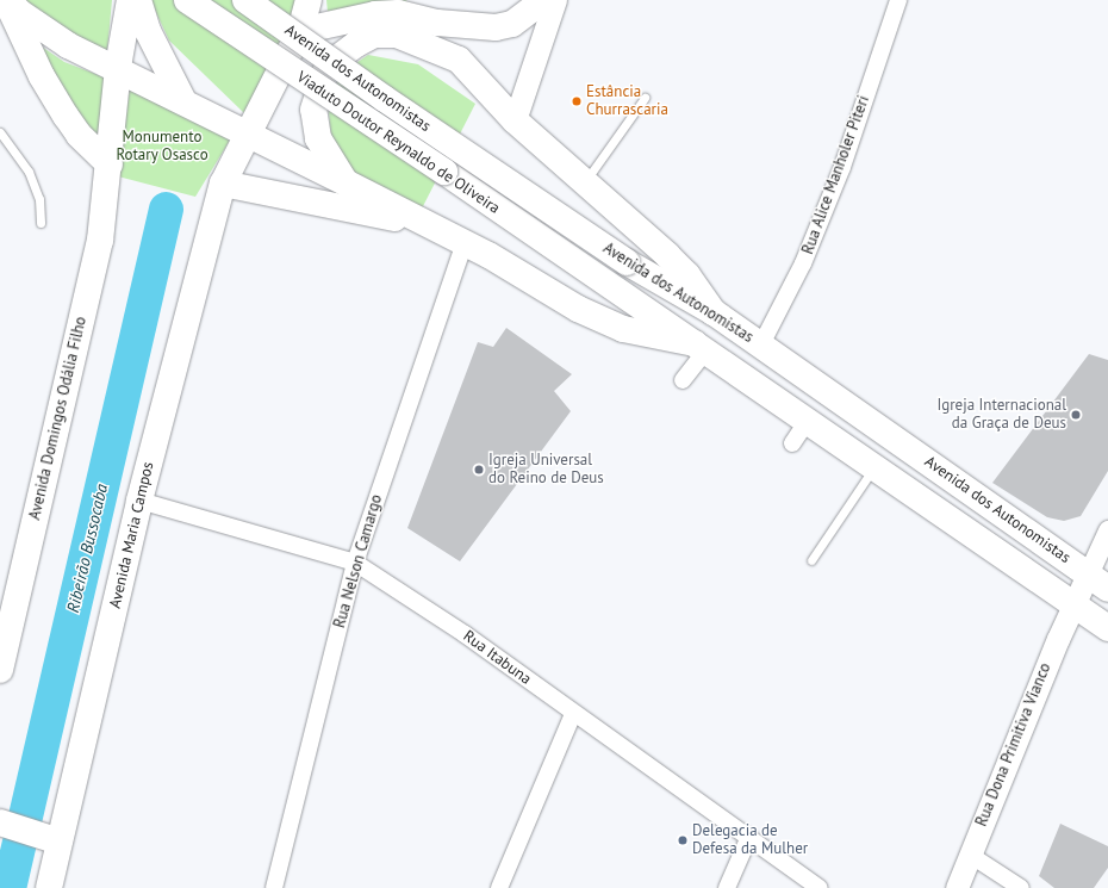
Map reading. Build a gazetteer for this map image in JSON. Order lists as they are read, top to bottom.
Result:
{
  "streets": {
    "main road": [
      "Avenida dos Autonomistas",
      "Viaduto Doutor Reynaldo de Oliveira",
      "Avenida Domingos Odália Filho",
      "Avenida Maria Campos",
      "Rua Dona Primitiva Vianco"
    ],
    "street": ["Rua Alice Manholer Piteri", "Rua Nelson Camargo", "Rua Itabuna"]
  },
  "crossings": [
    ["Avenida dos Autonomistas", "Viaduto Doutor Reynaldo de Oliveira"],
    ["Avenida dos Autonomistas", "Rua Alice Manholer Piteri"],
    ["Avenida dos Autonomistas", "Rua Dona Primitiva Vianco"],
    ["Avenida Maria Campos", "Rua Itabuna"],
    ["Rua Nelson Camargo", "Rua Itabuna"]
  ],
  "water": ["Ribeirão Bussocaba"],
  "parks": ["Monumento Rotary Osasco"],
  "places": [
    "Estância Churrascaria",
    "Igreja Internacional da Graça de Deus",
    "Igreja Universal do Reino de Deus",
    "Delegacia de Defesa da Mulher"
  ]
}
